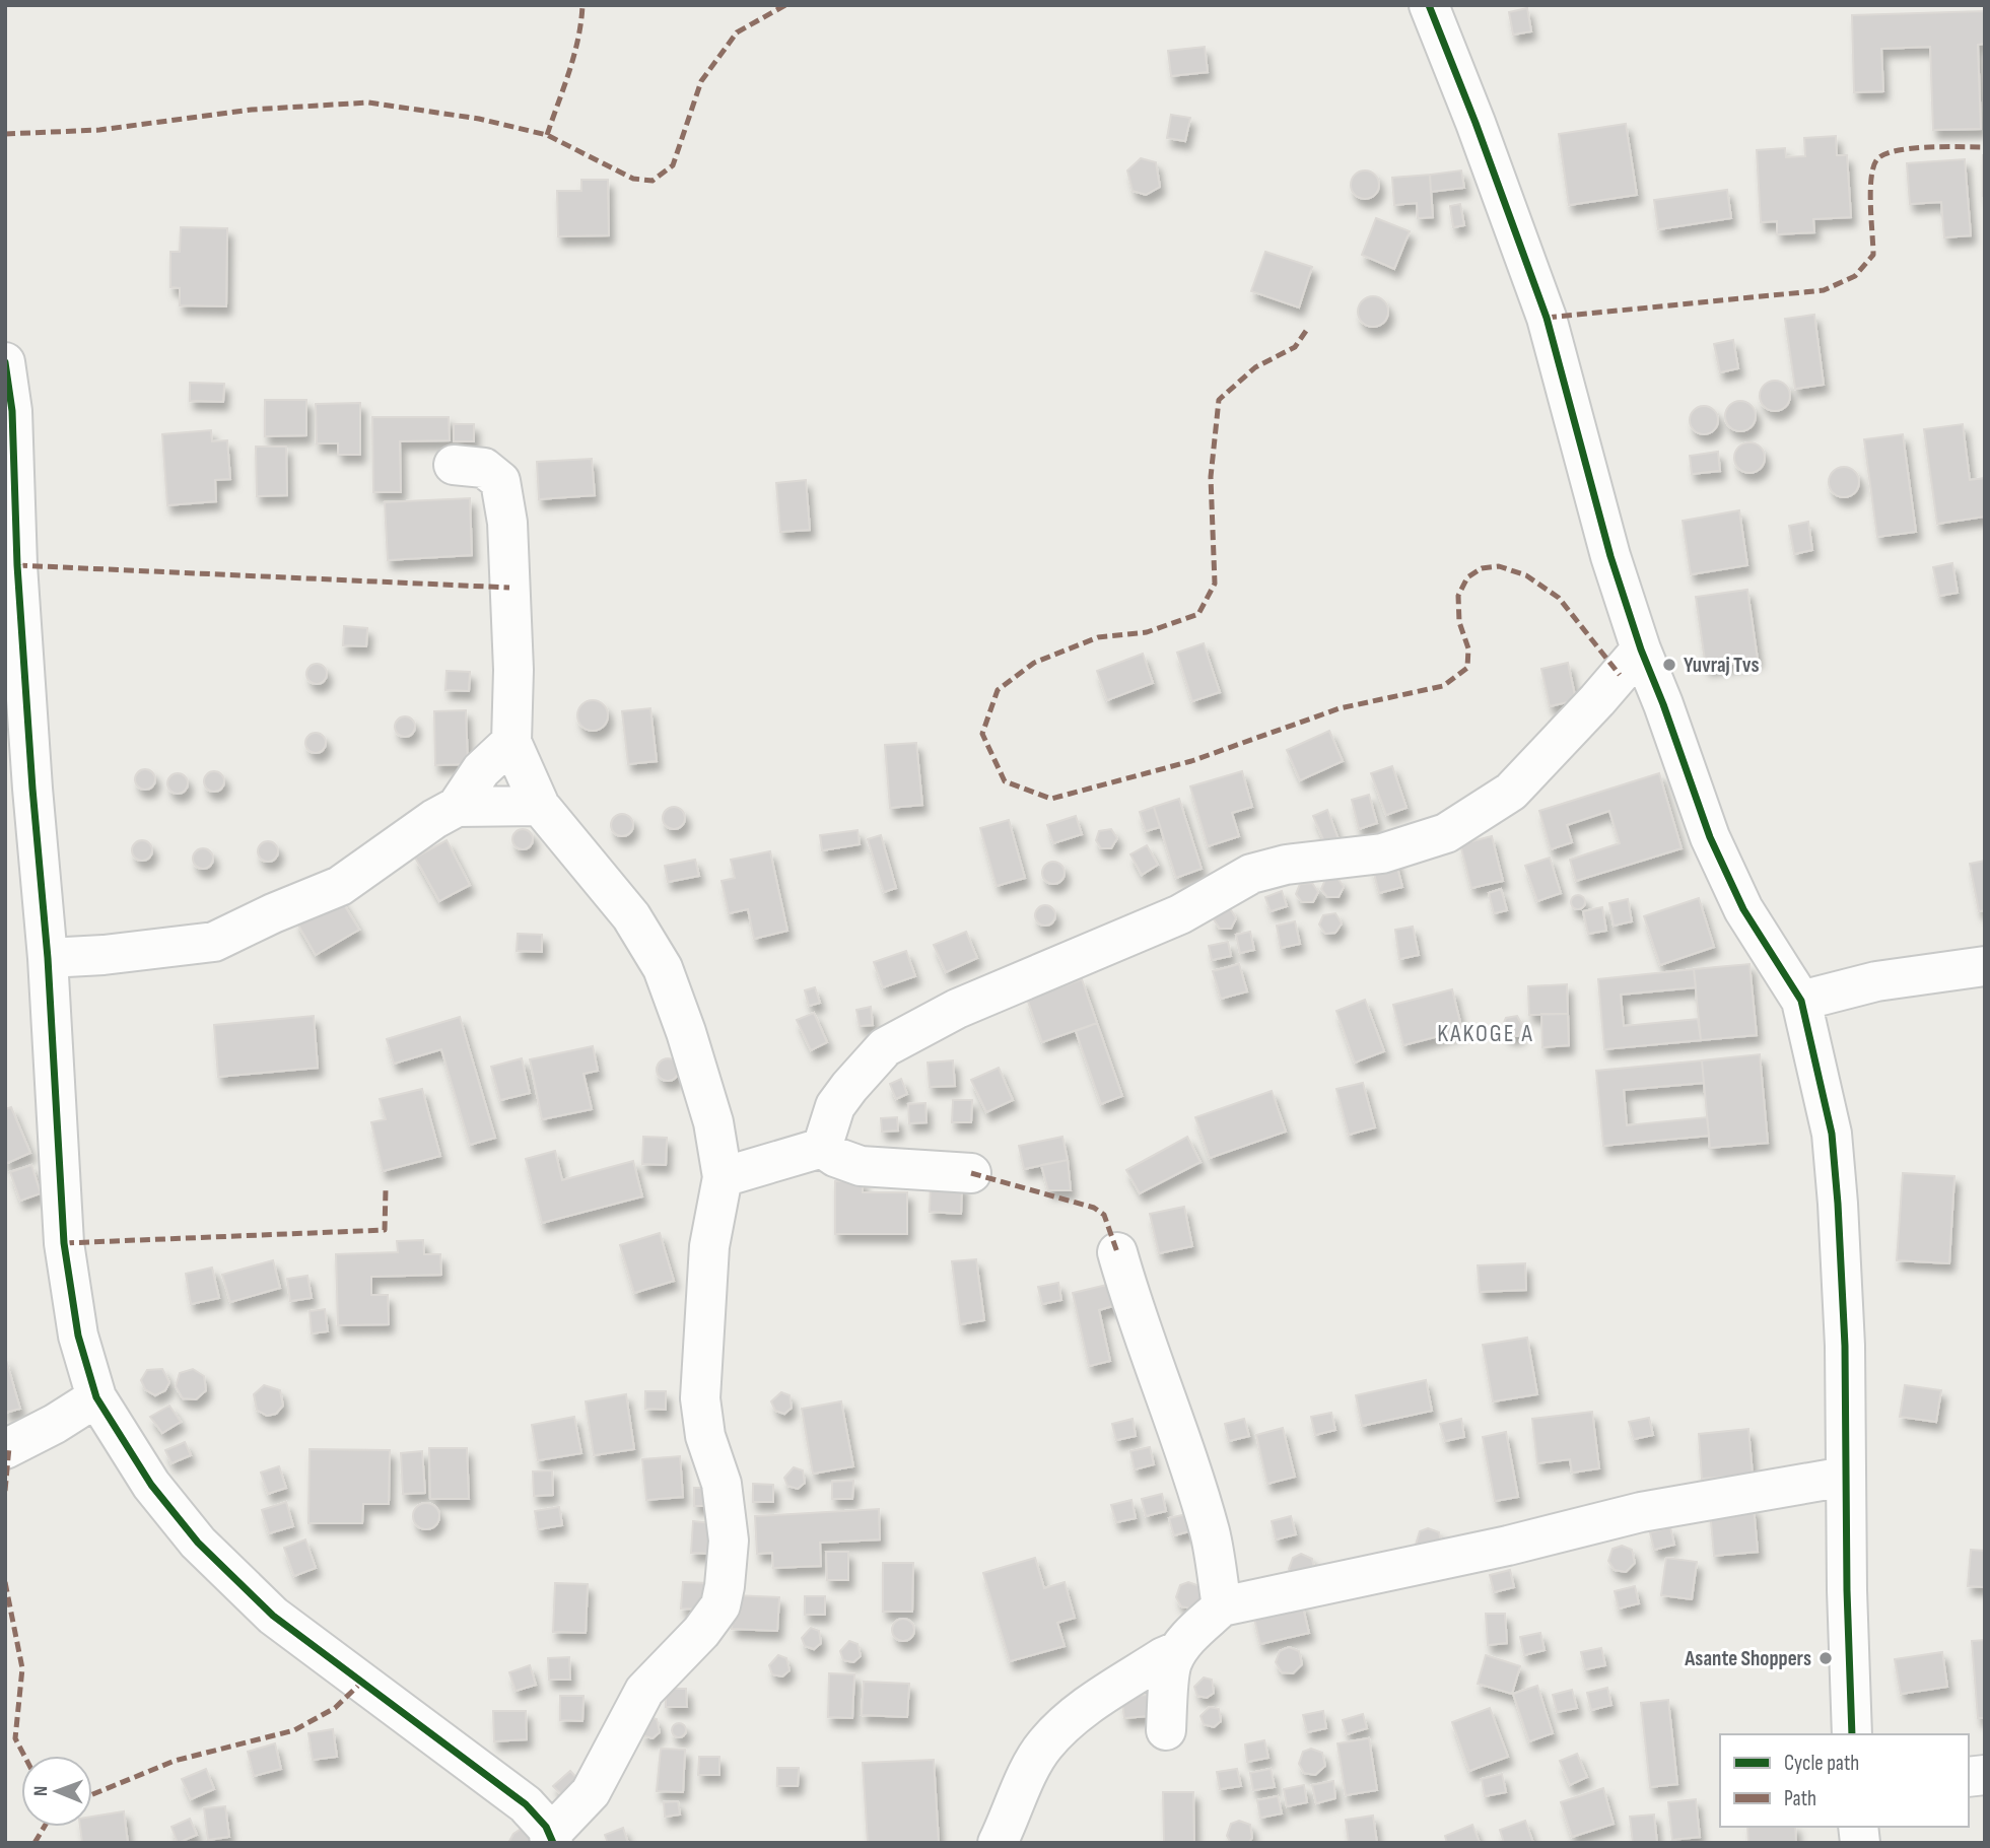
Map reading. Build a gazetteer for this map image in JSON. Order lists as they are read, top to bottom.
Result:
{
  "districts": ["KAKOGE A"],
  "places": ["Yuvraj Tvs", "Asante Shoppers"],
  "legend": ["Cycle path", "Path"],
  "north": "left"
}
